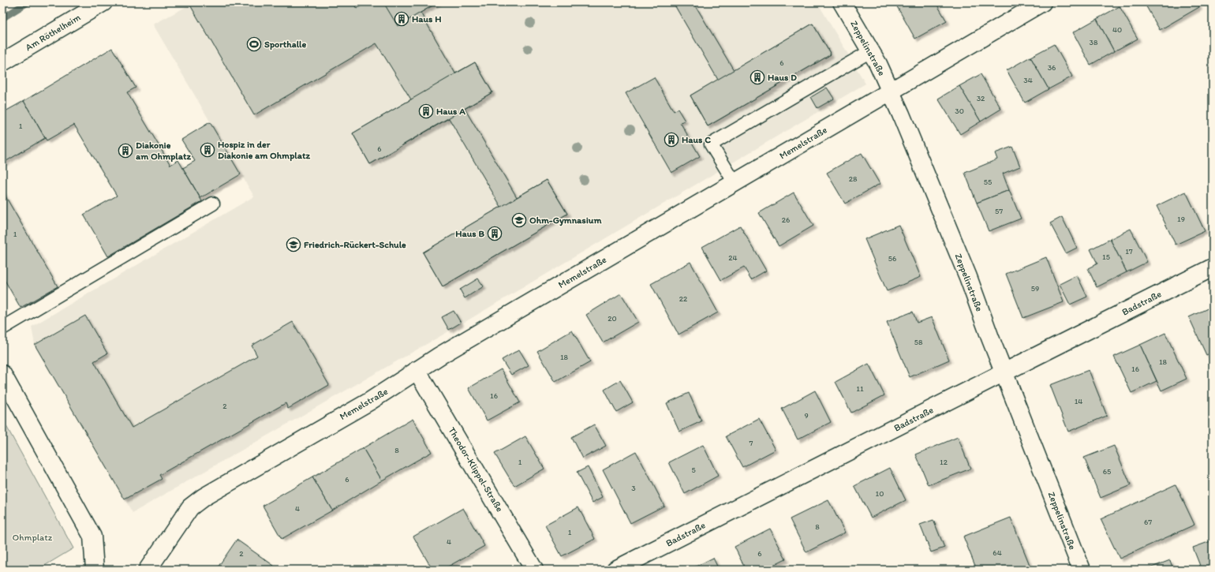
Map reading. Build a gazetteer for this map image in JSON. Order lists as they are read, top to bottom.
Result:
{
  "streets": {
    "street": [
      "Am Röthelheim",
      "Zeppelinstraße",
      "Memelstraße",
      "Badstraße",
      "Theodor-Klippel-Straße"
    ]
  },
  "crossings": [
    ["Zeppelinstraße", "Memelstraße"],
    ["Zeppelinstraße", "Badstraße"],
    ["Memelstraße", "Theodor-Klippel-Straße"]
  ],
  "parks": ["Ohmplatz"],
  "places": {
    "building": [
      "Haus H",
      "Haus D",
      "Haus A",
      "Haus C",
      "Hospiz in der Diakonie am Ohmplatz",
      "Diakonie am Ohmplatz",
      "Haus B"
    ],
    "sports": ["Sporthalle"],
    "school or university": ["Ohm-Gymnasium", "Friedrich-Rückert-Schule"]
  },
  "house_numbers": [
    "40",
    "38",
    "6",
    "36",
    "34",
    "32",
    "30",
    "1",
    "6",
    "28",
    "55",
    "57",
    "19",
    "26",
    "1",
    "17",
    "15",
    "24",
    "56",
    "59",
    "22",
    "20",
    "58",
    "18",
    "18",
    "16",
    "11",
    "16",
    "14",
    "2",
    "9",
    "7",
    "8",
    "1",
    "12",
    "5",
    "65",
    "6",
    "3",
    "10",
    "4",
    "67",
    "8",
    "1",
    "4",
    "64",
    "2",
    "6"
  ]
}
